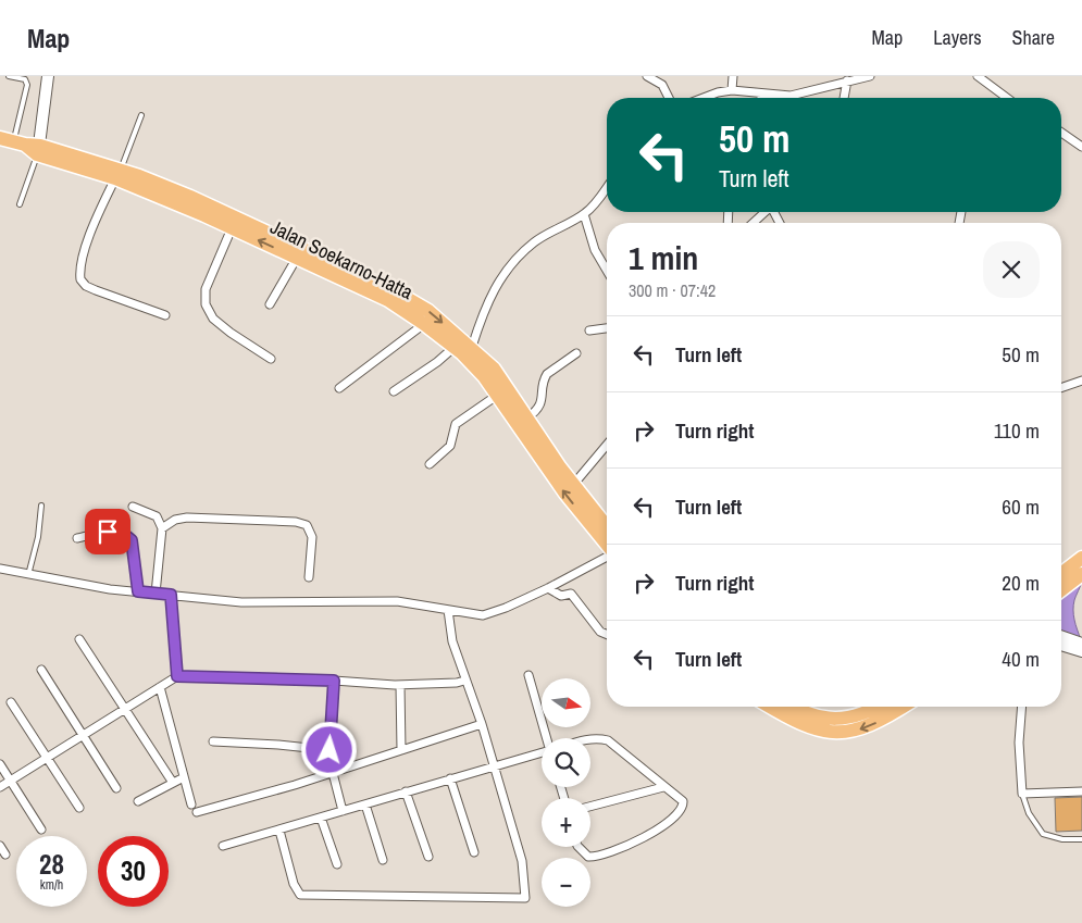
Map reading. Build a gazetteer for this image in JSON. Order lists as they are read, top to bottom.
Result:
{
  "streets": {
    "highway": ["Jalan Soekarno-Hatta"]
  },
  "north": "right",
  "page": {
    "header": "Map",
    "nav": ["Map", "Layers", "Share"],
    "turn": ["50 m", "Turn left"],
    "heading": ["1 min", "300 m · 07:42"],
    "list": [
      {
        "name": "Turn left",
        "value": "50 m"
      },
      {
        "name": "Turn right",
        "value": "110 m"
      },
      {
        "name": "Turn left",
        "value": "60 m"
      },
      {
        "name": "Turn right",
        "value": "20 m"
      },
      {
        "name": "Turn left",
        "value": "40 m"
      }
    ],
    "map_buttons": ["+", "−"],
    "speed": "28 km/h",
    "limit": "30"
  }
}
